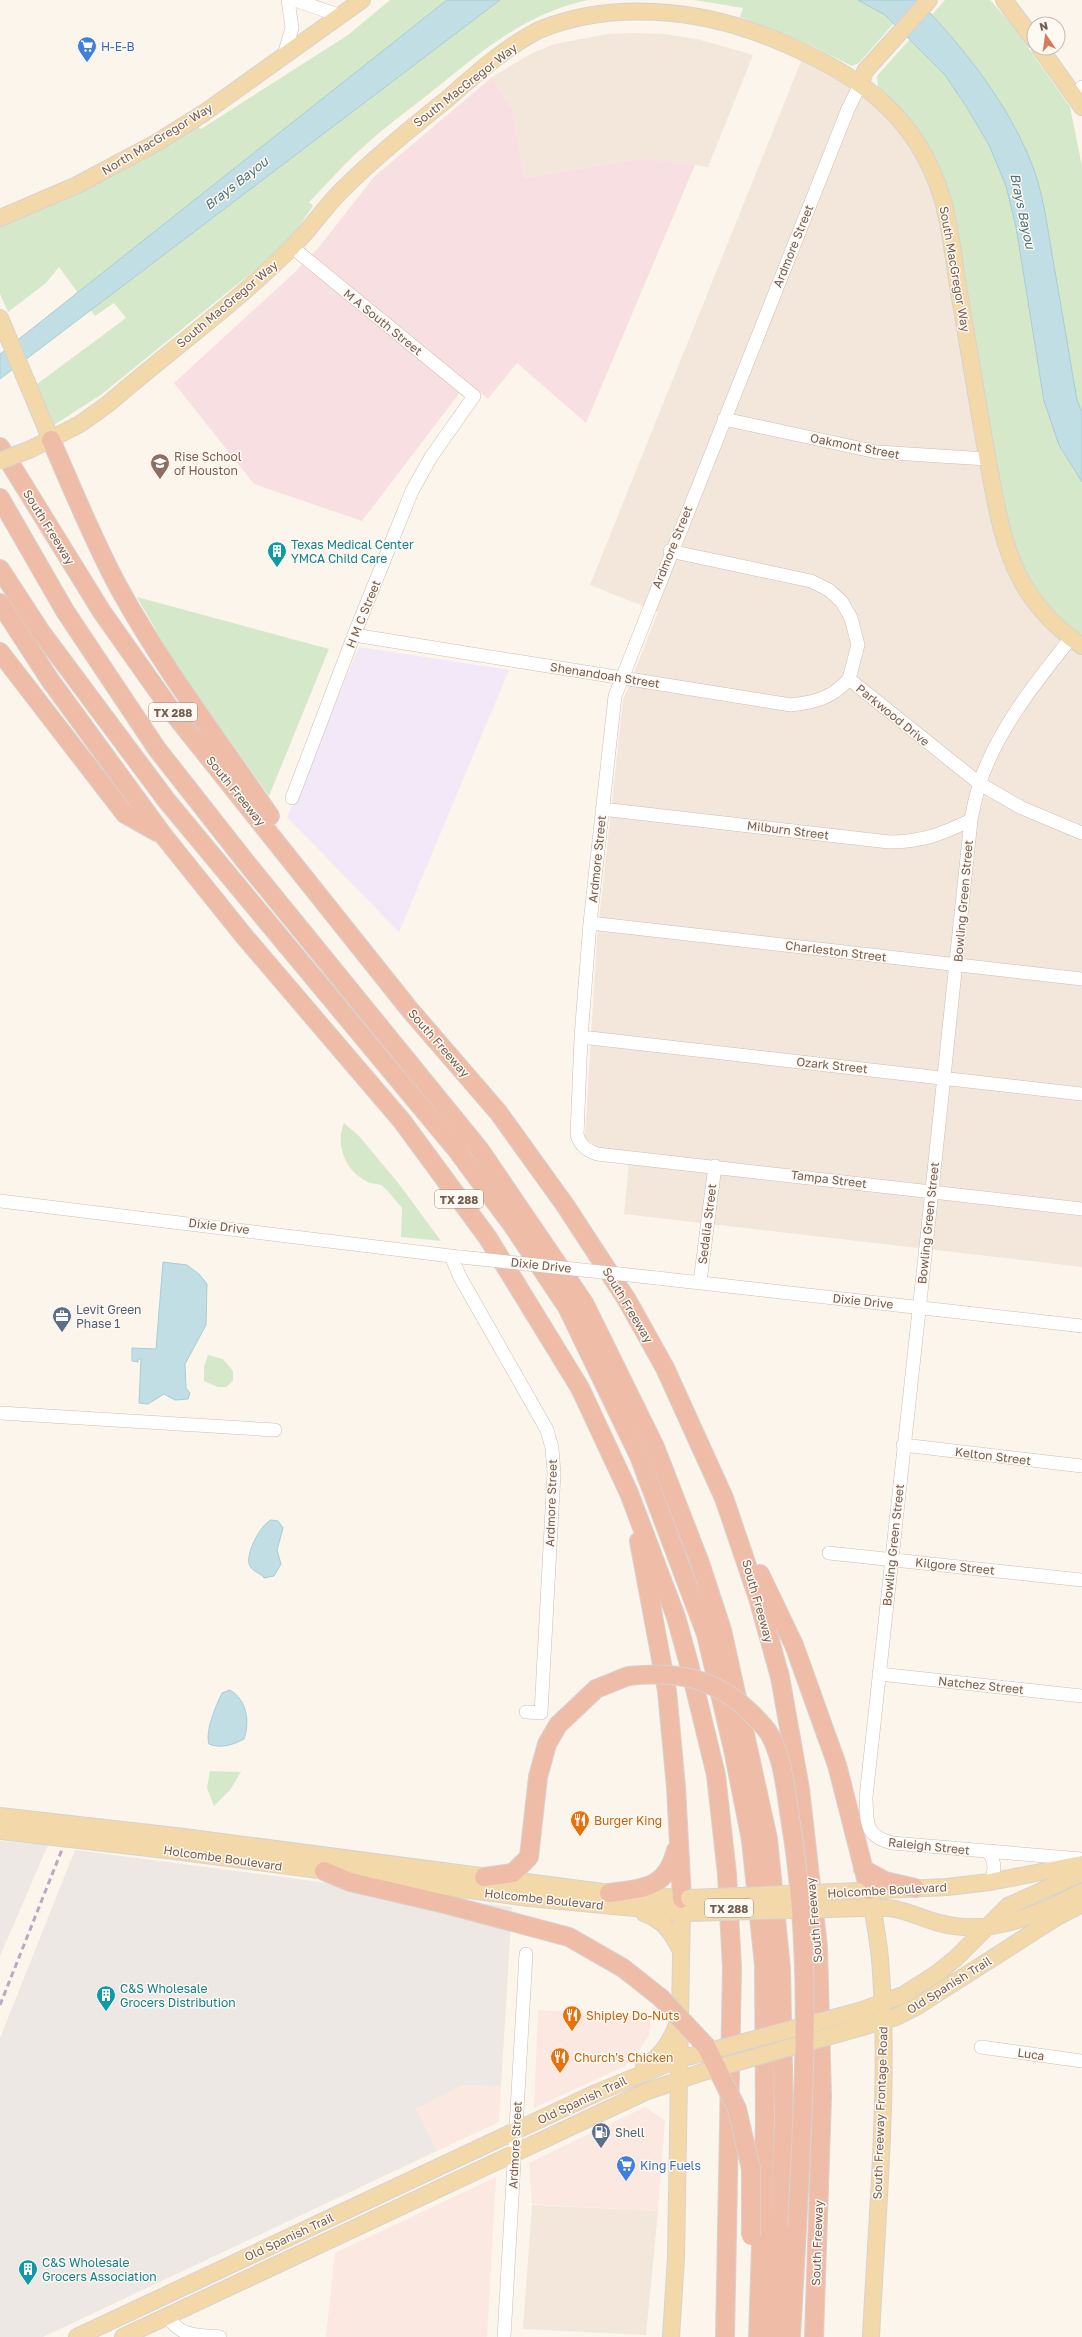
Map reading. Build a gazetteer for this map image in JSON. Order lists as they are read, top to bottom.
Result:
{
  "streets": {
    "highway": ["South Freeway", "TX 288"],
    "main road": [
      "South MacGregor Way",
      "North MacGregor Way",
      "Ardmore Street",
      "Holcombe Boulevard",
      "Old Spanish Trail",
      "South Freeway Frontage Road"
    ],
    "street": [
      "M A South Street",
      "Oakmont Street",
      "H M C Street",
      "Shenandoah Street",
      "Parkwood Drive",
      "Milburn Street",
      "Bowling Green Street",
      "Charleston Street",
      "Ozark Street",
      "Tampa Street",
      "Sedalia Street",
      "Dixie Drive",
      "Kelton Street",
      "Kilgore Street",
      "Natchez Street",
      "Raleigh Street",
      "Luca"
    ]
  },
  "crossings": [
    ["South MacGregor Way", "Ardmore Street"],
    ["South MacGregor Way", "M A South Street"],
    ["South MacGregor Way", "Oakmont Street"],
    ["South MacGregor Way", "Bowling Green Street"],
    ["Ardmore Street", "Oakmont Street"],
    ["Ardmore Street", "Shenandoah Street"],
    ["Ardmore Street", "Parkwood Drive"],
    ["Ardmore Street", "Milburn Street"],
    ["Ardmore Street", "Charleston Street"],
    ["Ardmore Street", "Ozark Street"],
    ["Ardmore Street", "Tampa Street"],
    ["Ardmore Street", "Dixie Drive"],
    ["Ardmore Street", "Old Spanish Trail"],
    ["M A South Street", "H M C Street"],
    ["H M C Street", "Shenandoah Street"],
    ["Shenandoah Street", "Parkwood Drive"],
    ["Parkwood Drive", "Bowling Green Street"],
    ["Milburn Street", "Bowling Green Street"],
    ["Bowling Green Street", "Charleston Street"],
    ["Bowling Green Street", "Ozark Street"],
    ["Bowling Green Street", "Tampa Street"],
    ["Bowling Green Street", "Dixie Drive"],
    ["Bowling Green Street", "Kelton Street"],
    ["Bowling Green Street", "Kilgore Street"],
    ["Bowling Green Street", "Natchez Street"],
    ["Bowling Green Street", "Raleigh Street"],
    ["Tampa Street", "Sedalia Street"],
    ["Sedalia Street", "Dixie Drive"],
    ["Holcombe Boulevard", "Old Spanish Trail"],
    ["Holcombe Boulevard", "South Freeway Frontage Road"],
    ["Old Spanish Trail", "South Freeway Frontage Road"]
  ],
  "water": ["Brays Bayou"],
  "places": {
    "supermarket": ["H-E-B", "King Fuels"],
    "school or university": ["Rise School of Houston"],
    "building": ["Texas Medical Center YMCA Child Care", "C&S Wholesale Grocers Distribution", "C&S Wholesale Grocers Association"],
    "office": ["Levit Green Phase 1"],
    "restaurant": ["Burger King", "Shipley Do-Nuts", "Church's Chicken"],
    "fuel station": ["Shell"]
  },
  "north": "top"
}
